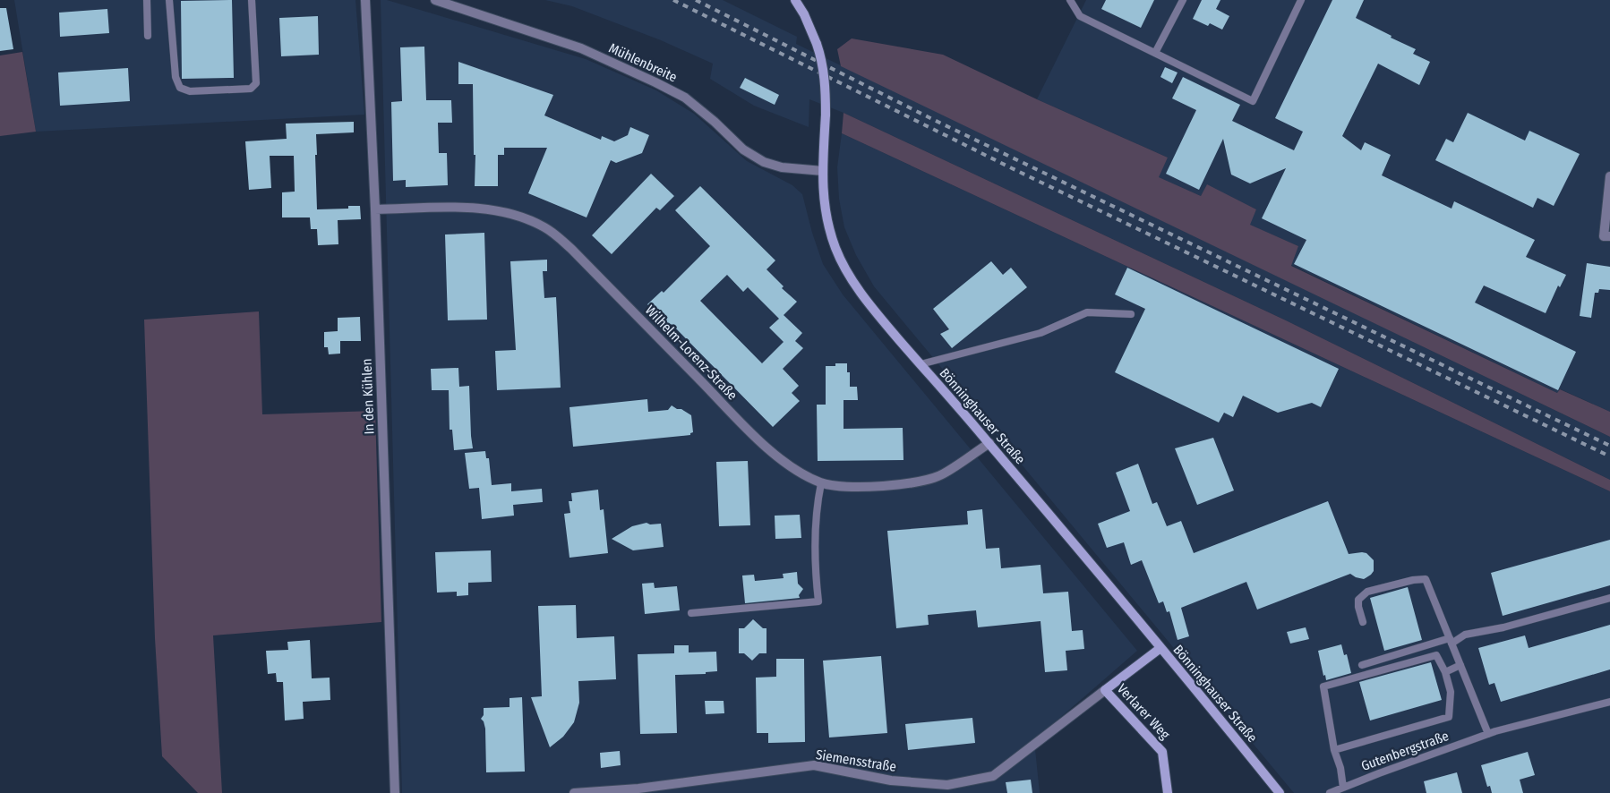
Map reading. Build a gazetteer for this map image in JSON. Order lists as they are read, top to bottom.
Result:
{
  "streets": {
    "main road": ["Bönninghauser Straße", "Verlarer Weg"],
    "street": [
      "Mühlenbreite",
      "Wilhelm-Lorenz-Straße",
      "In den Kühlen",
      "Siemensstraße"
    ],
    "lane": ["Gutenbergstraße"]
  },
  "crossings": [
    ["Mühlenbreite", "Bönninghauser Straße"],
    ["Wilhelm-Lorenz-Straße", "In den Kühlen"],
    ["Wilhelm-Lorenz-Straße", "Bönninghauser Straße"],
    ["Bönninghauser Straße", "Verlarer Weg"],
    ["Verlarer Weg", "Siemensstraße"]
  ]
}
